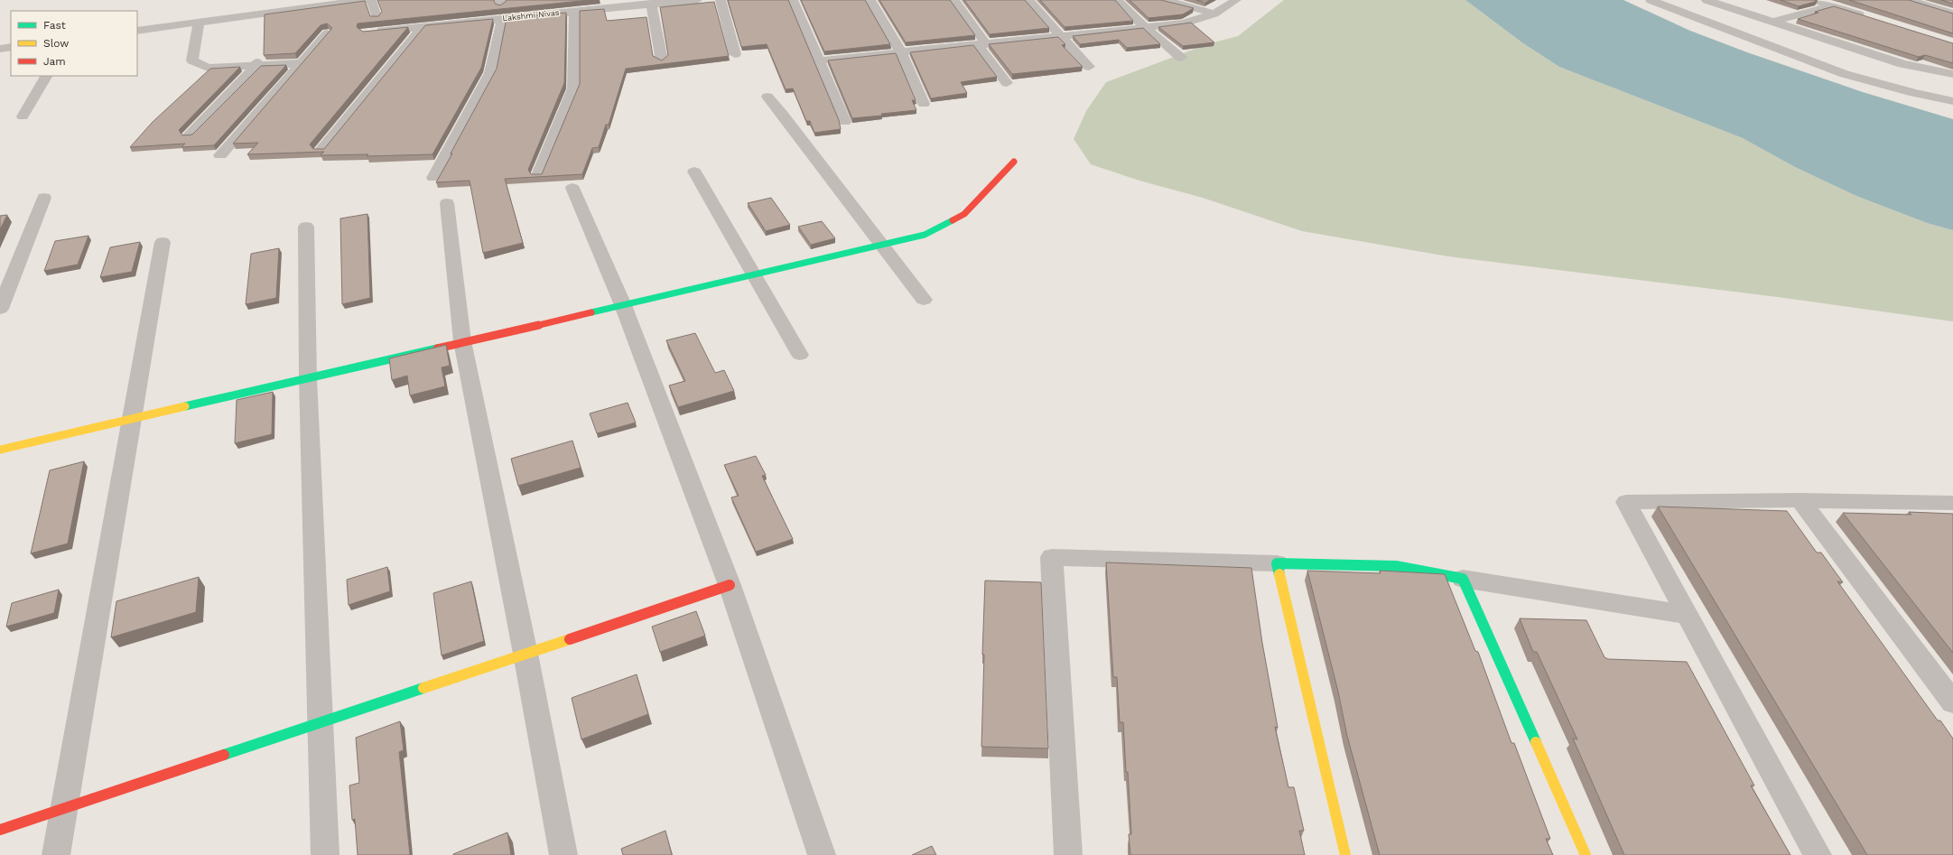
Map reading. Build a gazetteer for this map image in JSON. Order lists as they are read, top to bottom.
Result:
{
  "streets": {
    "street": ["Lakshmi Nivas"]
  },
  "legend": ["Fast", "Slow", "Jam"]
}
